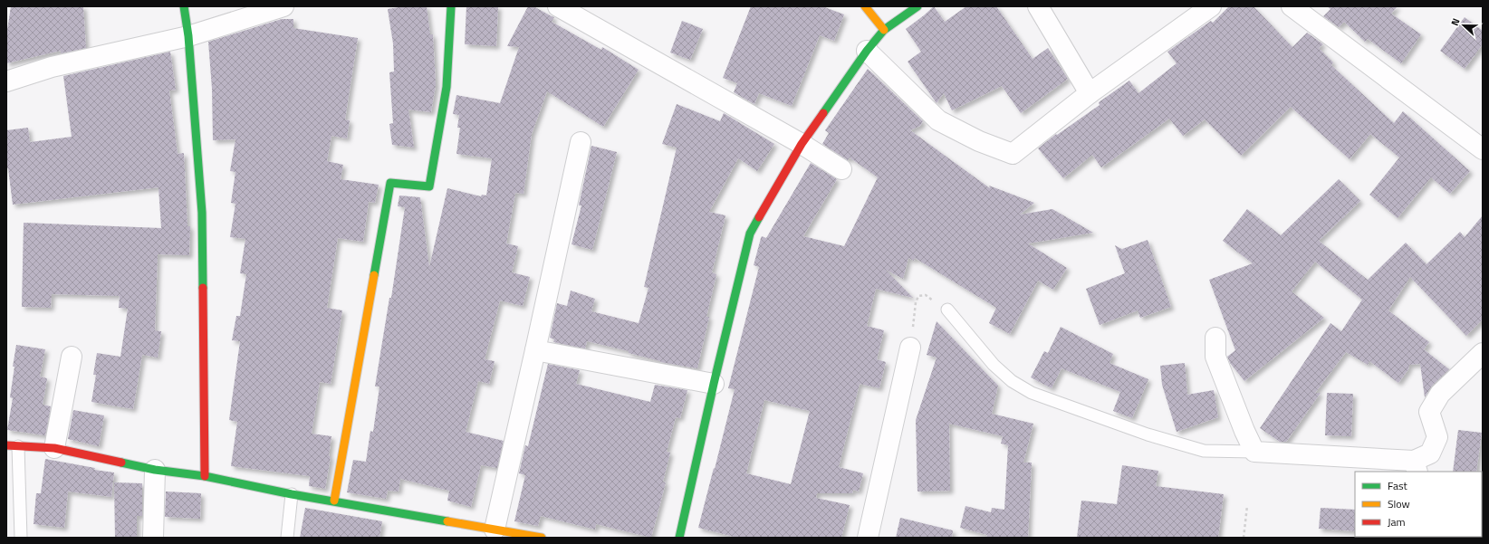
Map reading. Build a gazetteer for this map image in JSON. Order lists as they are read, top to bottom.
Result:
{
  "legend": ["Fast", "Slow", "Jam"],
  "north": "left"
}
